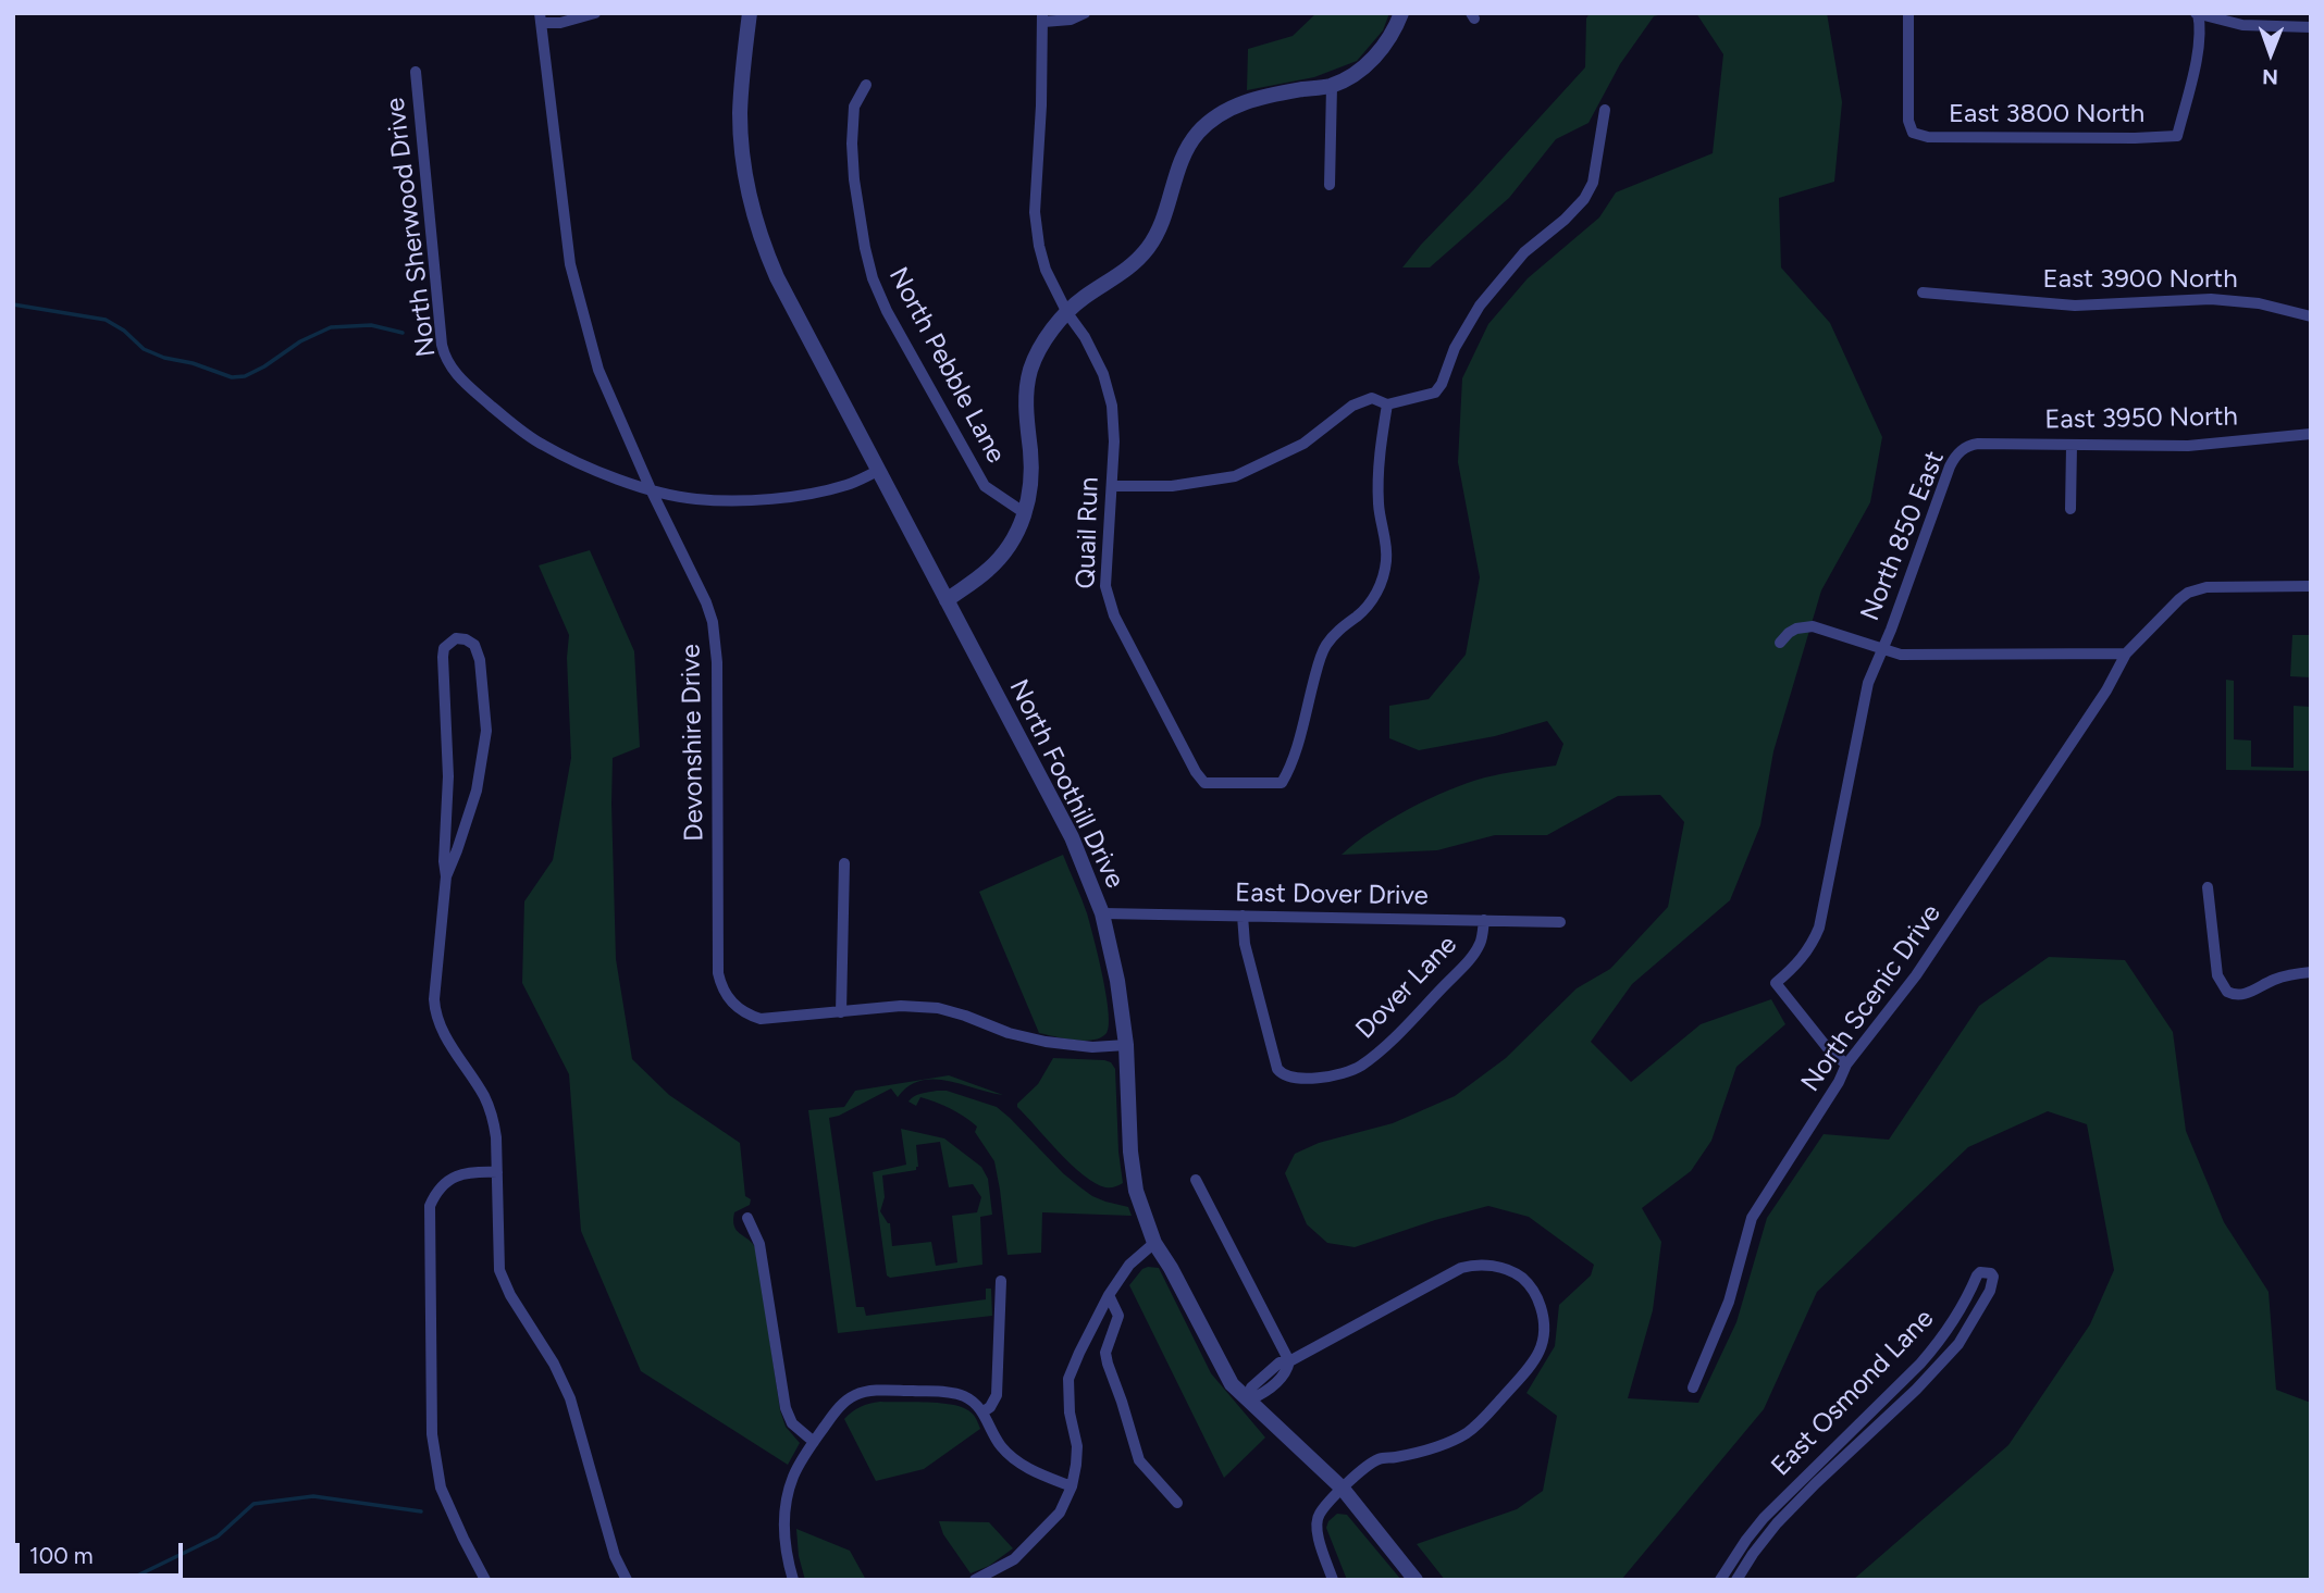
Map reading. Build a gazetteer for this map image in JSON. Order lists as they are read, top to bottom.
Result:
{
  "streets": {
    "street": [
      "East 3800 North",
      "North Sherwood Drive",
      "East 3900 North",
      "North Pebble Lane",
      "East 3950 North",
      "Quail Run",
      "North 850 East",
      "Devonshire Drive",
      "North Foothill Drive",
      "East Dover Drive",
      "Dover Lane",
      "North Scenic Drive",
      "East Osmond Lane"
    ]
  },
  "crossings": [
    ["North Sherwood Drive", "Devonshire Drive"],
    ["North Sherwood Drive", "North Foothill Drive"],
    ["East 3950 North", "North 850 East"],
    ["North 850 East", "North Scenic Drive"],
    ["Devonshire Drive", "North Foothill Drive"],
    ["North Foothill Drive", "East Dover Drive"],
    ["East Dover Drive", "Dover Lane"]
  ],
  "scale_bar": "100 m",
  "north": "bottom"
}
